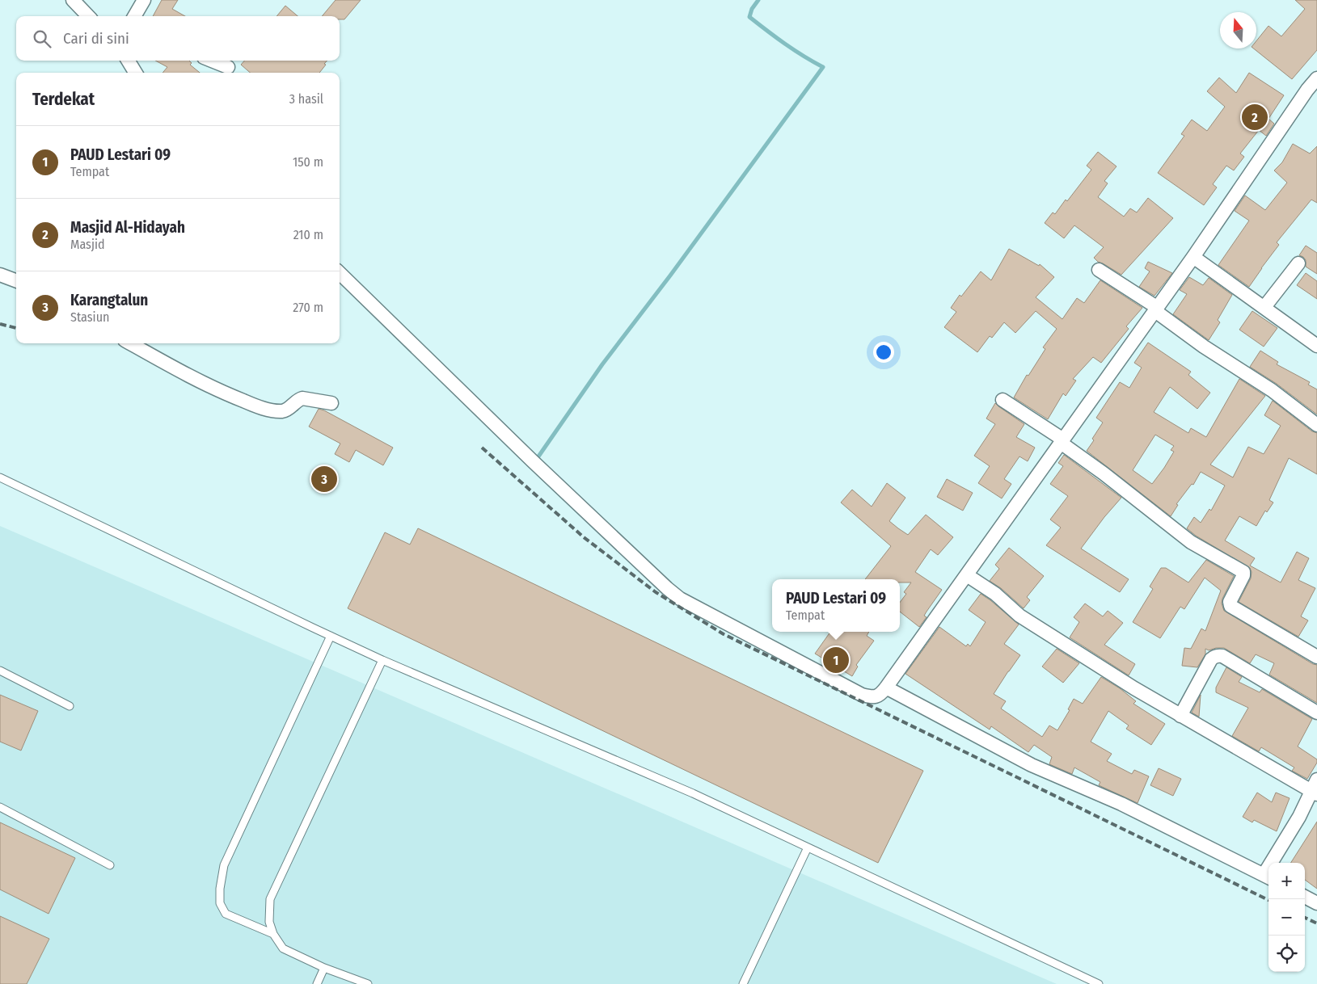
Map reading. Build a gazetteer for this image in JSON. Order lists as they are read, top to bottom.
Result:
{
  "north": "top",
  "page": {
    "search": "Cari di sini",
    "heading": ["Terdekat", "3 hasil"],
    "pins": ["2", "3", "1"],
    "list": [
      {
        "mark": "1",
        "name": "PAUD Lestari 09",
        "note": "Tempat",
        "value": "150 m"
      },
      {
        "mark": "2",
        "name": "Masjid Al-Hidayah",
        "note": "Masjid",
        "value": "210 m"
      },
      {
        "mark": "3",
        "name": "Karangtalun",
        "note": "Stasiun",
        "value": "270 m"
      }
    ],
    "popup": ["PAUD Lestari 09", "Tempat"],
    "map_buttons": ["+", "−"]
  }
}
